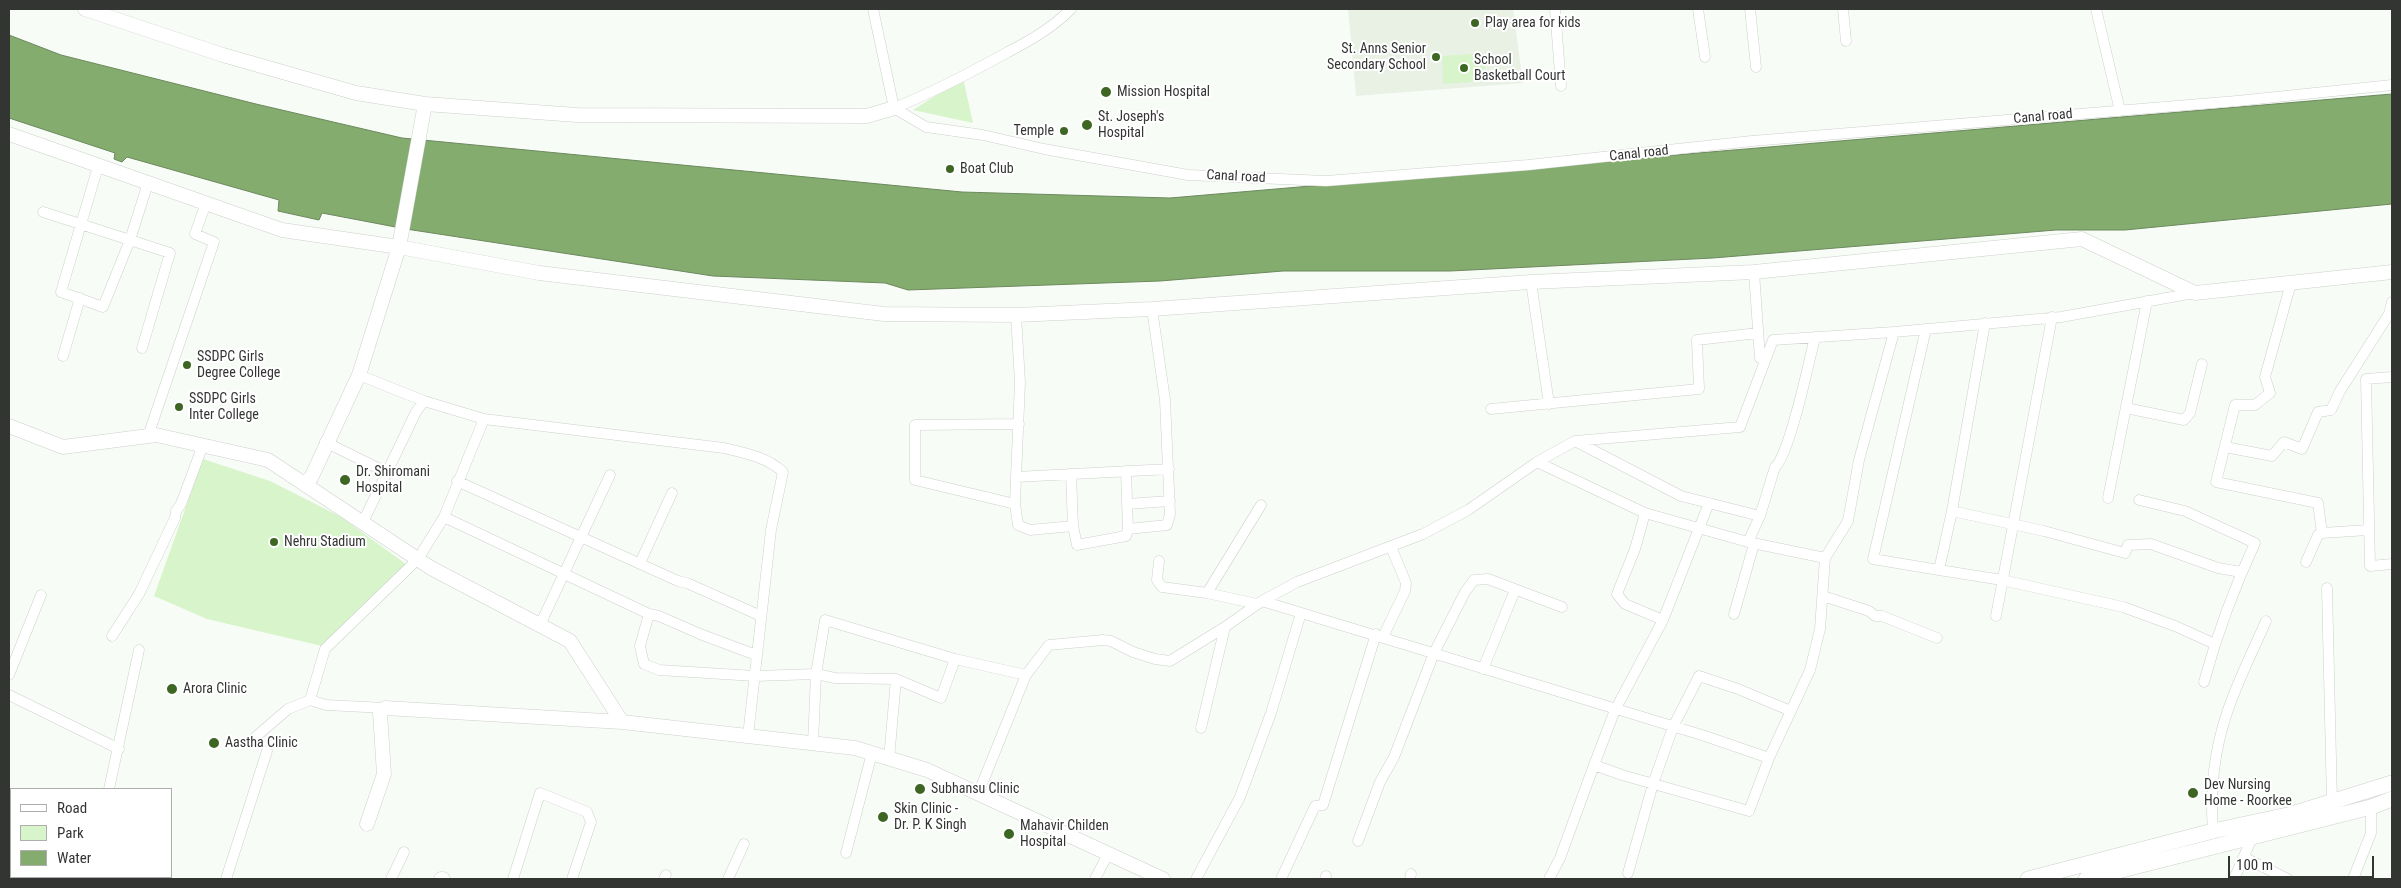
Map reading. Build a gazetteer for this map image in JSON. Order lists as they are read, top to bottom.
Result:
{
  "streets": {
    "street": ["Canal road"]
  },
  "places": [
    "Play area for kids",
    "St. Anns Senior Secondary School",
    "School Basketball Court",
    "Mission Hospital",
    "St. Joseph's Hospital",
    "Temple",
    "Boat Club",
    "SSDPC Girls Degree College",
    "SSDPC Girls Inter College",
    "Dr. Shiromani Hospital",
    "Nehru Stadium",
    "Arora Clinic",
    "Aastha Clinic",
    "Subhansu Clinic",
    "Dev Nursing Home - Roorkee",
    "Skin Clinic - Dr. P. K Singh",
    "Mahavir Childen Hospital"
  ],
  "legend": ["Road", "Park", "Water"],
  "scale_bar": "100 m"
}
